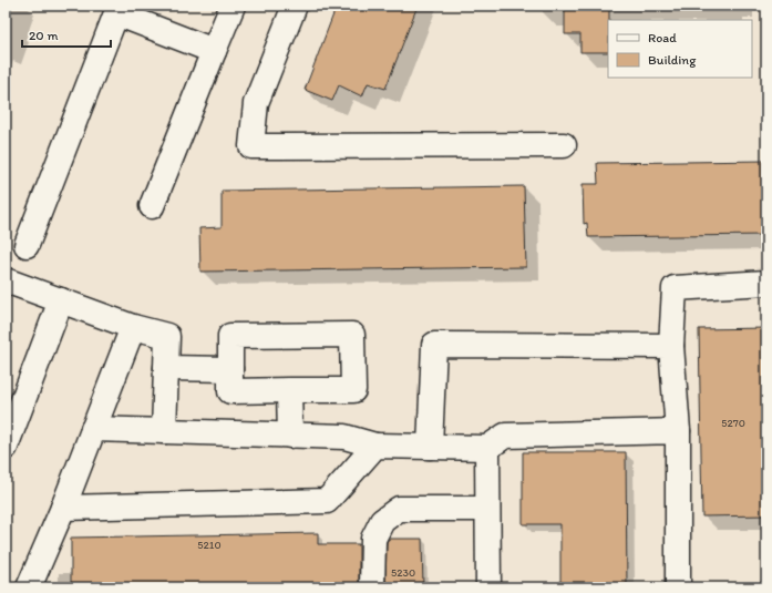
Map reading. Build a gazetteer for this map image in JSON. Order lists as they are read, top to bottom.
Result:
{
  "house_numbers": ["5270", "5210", "5230"],
  "legend": ["Road", "Building"],
  "scale_bar": "20 m"
}
